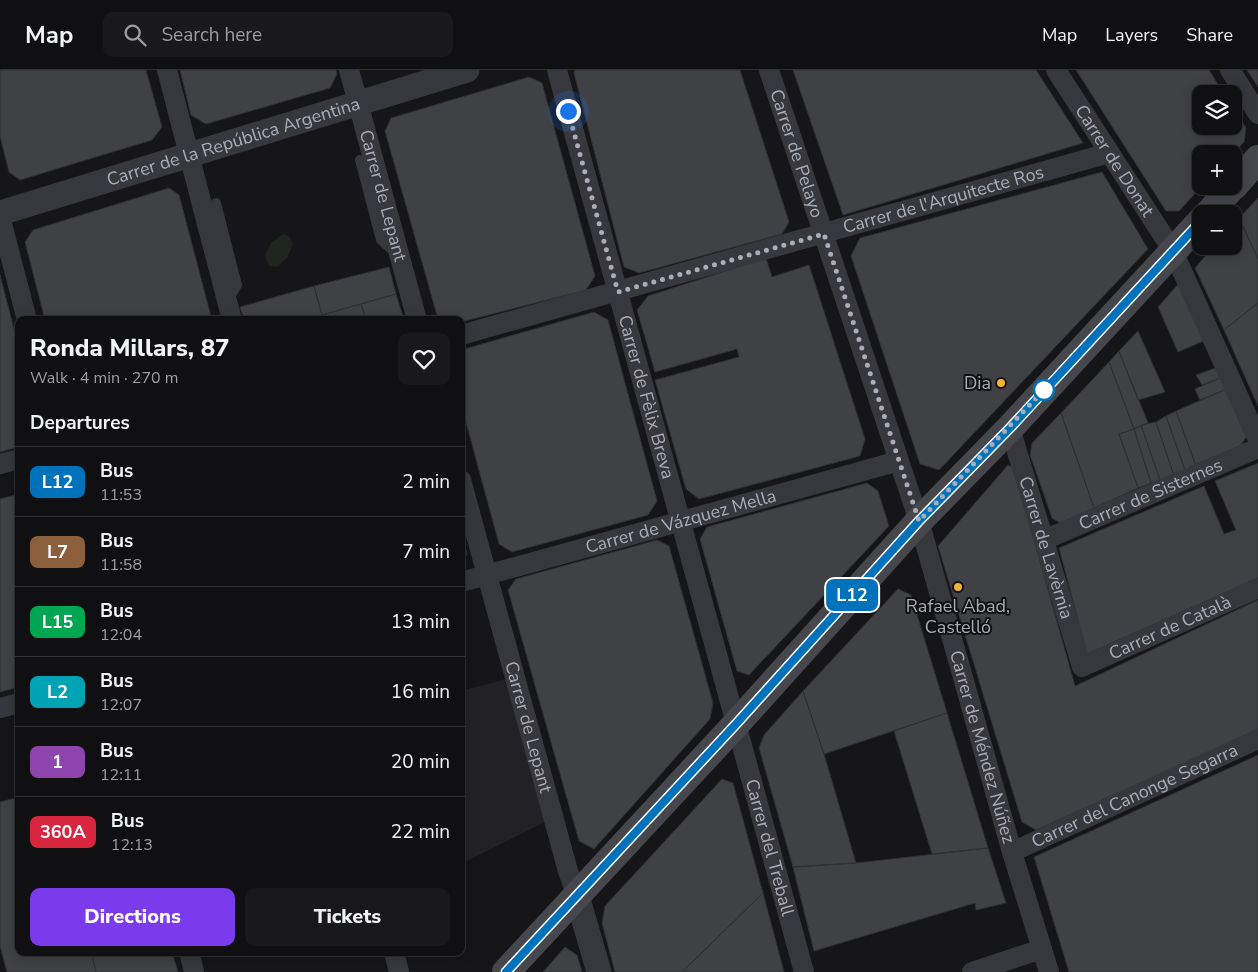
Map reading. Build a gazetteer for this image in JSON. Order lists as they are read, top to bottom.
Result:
{
  "streets": {
    "street": [
      "Carrer de la República Argentina",
      "Carrer de Pelayo",
      "Carrer de Donat",
      "Carrer de Lepant",
      "Carrer de l'Arquitecte Ros",
      "Carrer de Fèlix Breva",
      "Carrer de Sisternes",
      "Carrer de Vázquez Mella",
      "Carrer de Lavèrnia",
      "Carrer de Català",
      "Carrer de Méndez Núñez",
      "Carrer del Canonge Segarra",
      "Carrer del Treball"
    ]
  },
  "crossings": [
    ["Carrer de la República Argentina", "Carrer de Lepant"],
    ["Carrer de Pelayo", "Carrer de l'Arquitecte Ros"],
    ["Carrer de Pelayo", "Carrer de Vázquez Mella"],
    ["Carrer de Pelayo", "Carrer de Méndez Núñez"],
    ["Carrer de Donat", "Carrer de l'Arquitecte Ros"],
    ["Carrer de Lepant", "Carrer de Vázquez Mella"],
    ["Carrer de l'Arquitecte Ros", "Carrer de Fèlix Breva"],
    ["Carrer de Fèlix Breva", "Carrer de Vázquez Mella"],
    ["Carrer de Fèlix Breva", "Carrer del Treball"],
    ["Carrer de Sisternes", "Carrer de Lavèrnia"],
    ["Carrer de Lavèrnia", "Carrer de Català"],
    ["Carrer de Méndez Núñez", "Carrer del Canonge Segarra"]
  ],
  "places": ["Dia", "Rafael Abad, Castelló"],
  "lines": ["bus line L12"],
  "page": {
    "header": "Map",
    "search": "Search here",
    "nav": ["Map", "Layers", "Share"],
    "on_map": "L12",
    "map_buttons": ["+", "−"],
    "heading": [
      ["Ronda Millars, 87", "Walk · 4 min · 270 m"],
      "Departures"
    ],
    "list": [
      {
        "mark": "L12",
        "name": "Bus",
        "note": "11:53",
        "value": "2 min"
      },
      {
        "mark": "L7",
        "name": "Bus",
        "note": "11:58",
        "value": "7 min"
      },
      {
        "mark": "L15",
        "name": "Bus",
        "note": "12:04",
        "value": "13 min"
      },
      {
        "mark": "L2",
        "name": "Bus",
        "note": "12:07",
        "value": "16 min"
      },
      {
        "mark": "1",
        "name": "Bus",
        "note": "12:11",
        "value": "20 min"
      },
      {
        "mark": "360A",
        "name": "Bus",
        "note": "12:13",
        "value": "22 min"
      }
    ],
    "buttons": ["Directions", "Tickets"]
  }
}
